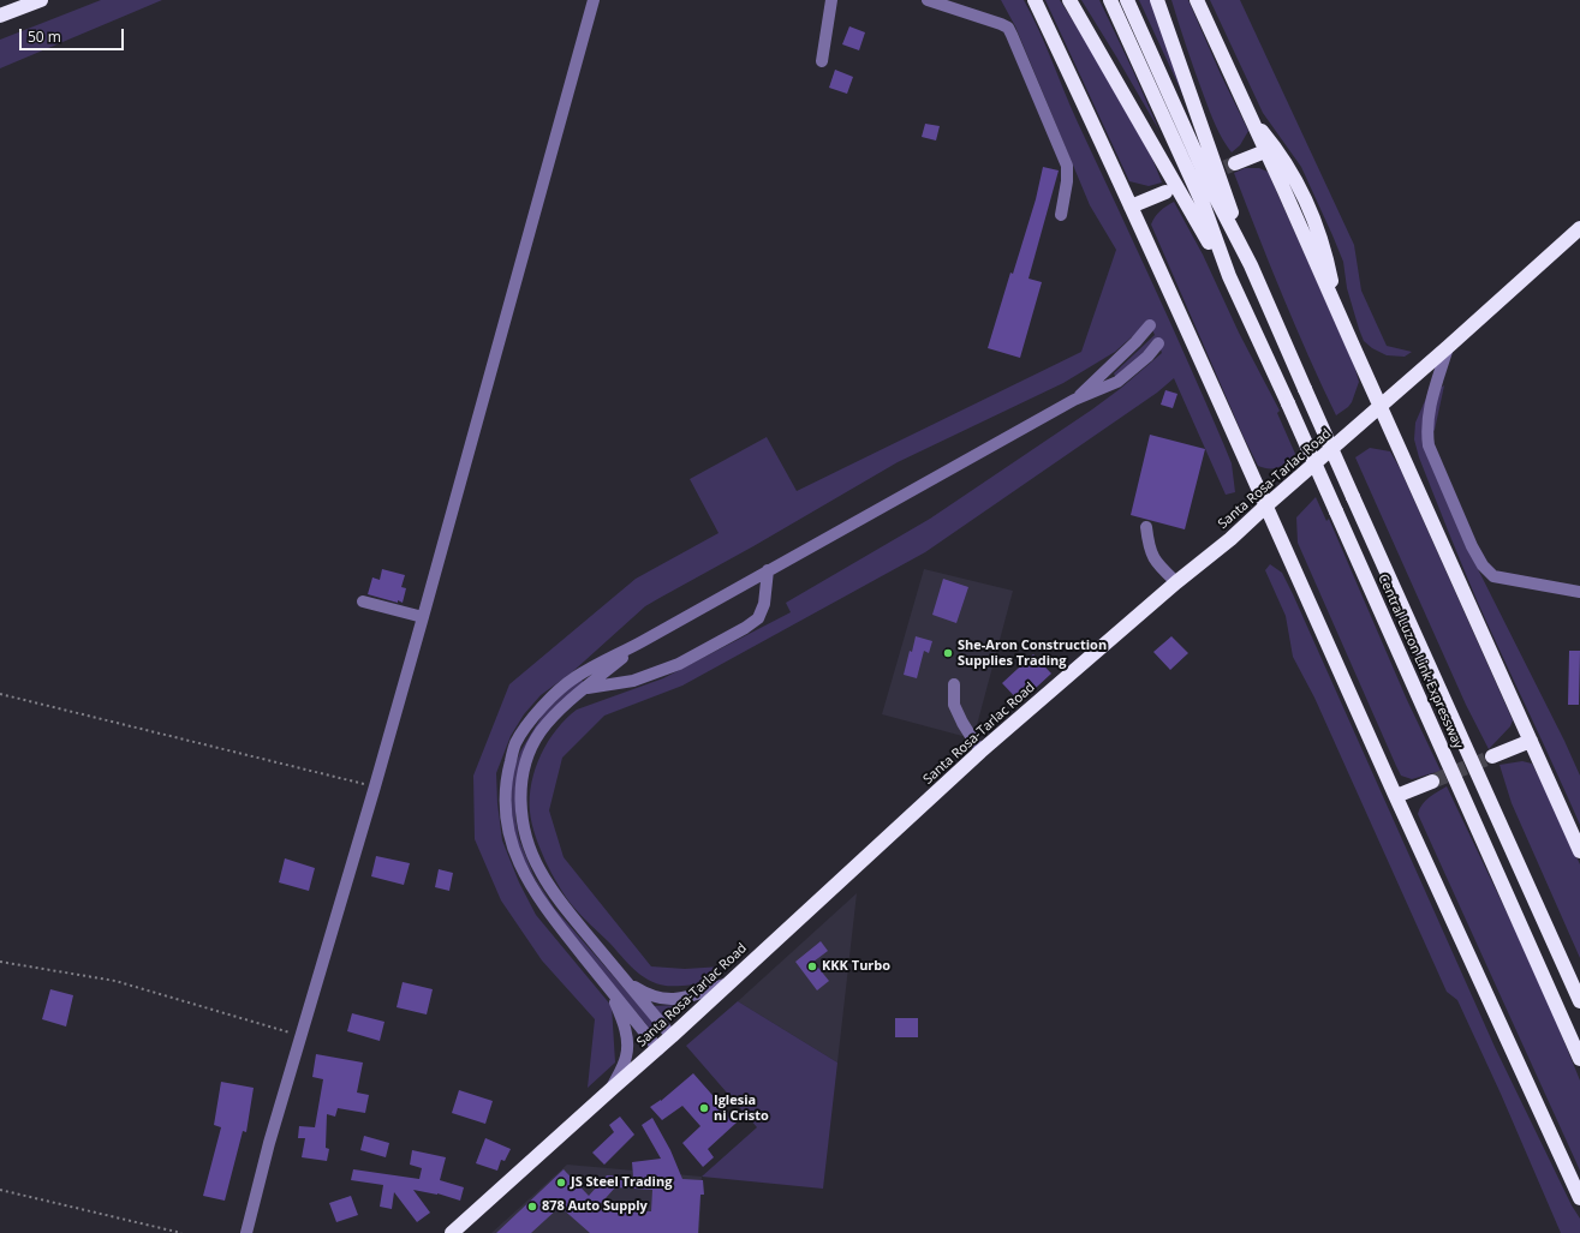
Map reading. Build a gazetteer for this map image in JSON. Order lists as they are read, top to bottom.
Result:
{
  "streets": {
    "highway": ["Santa Rosa-Tarlac Road", "Central Luzon Link Expressway"]
  },
  "places": [
    "She-Aron Construction Supplies Trading",
    "KKK Turbo",
    "Iglesia ni Cristo",
    "JS Steel Trading",
    "878 Auto Supply"
  ],
  "scale_bar": "50 m"
}
